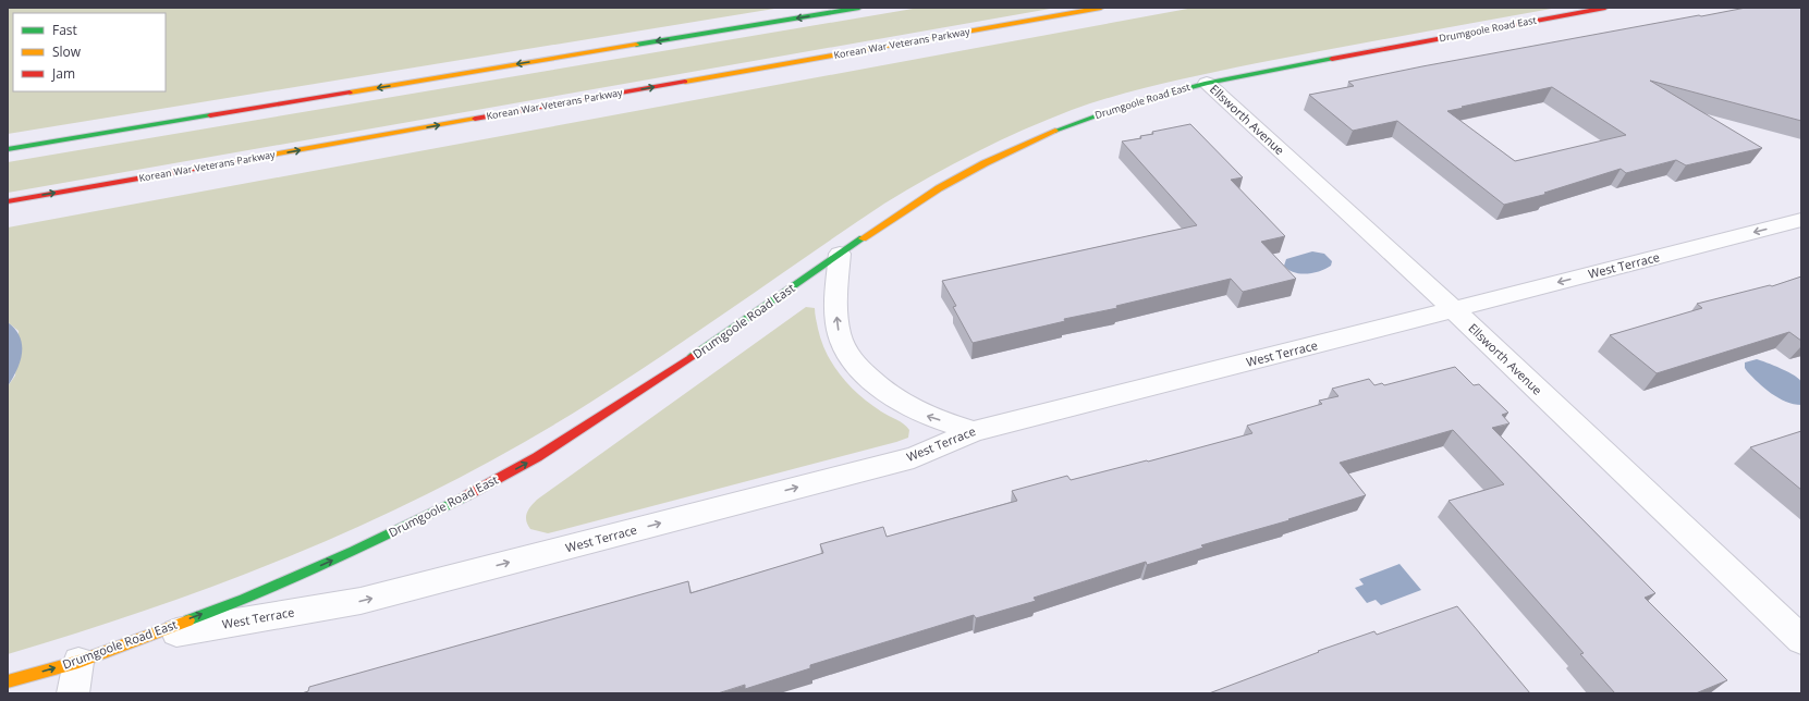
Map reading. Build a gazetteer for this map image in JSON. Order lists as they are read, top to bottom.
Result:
{
  "streets": {
    "main road": ["Drumgoole Road East", "Korean War Veterans Parkway"],
    "street": ["Ellsworth Avenue", "West Terrace"]
  },
  "crossings": [
    ["Drumgoole Road East", "Ellsworth Avenue"],
    ["Drumgoole Road East", "West Terrace"],
    ["Ellsworth Avenue", "West Terrace"]
  ],
  "one_way": ["Drumgoole Road East"],
  "legend": ["Fast", "Slow", "Jam"]
}
